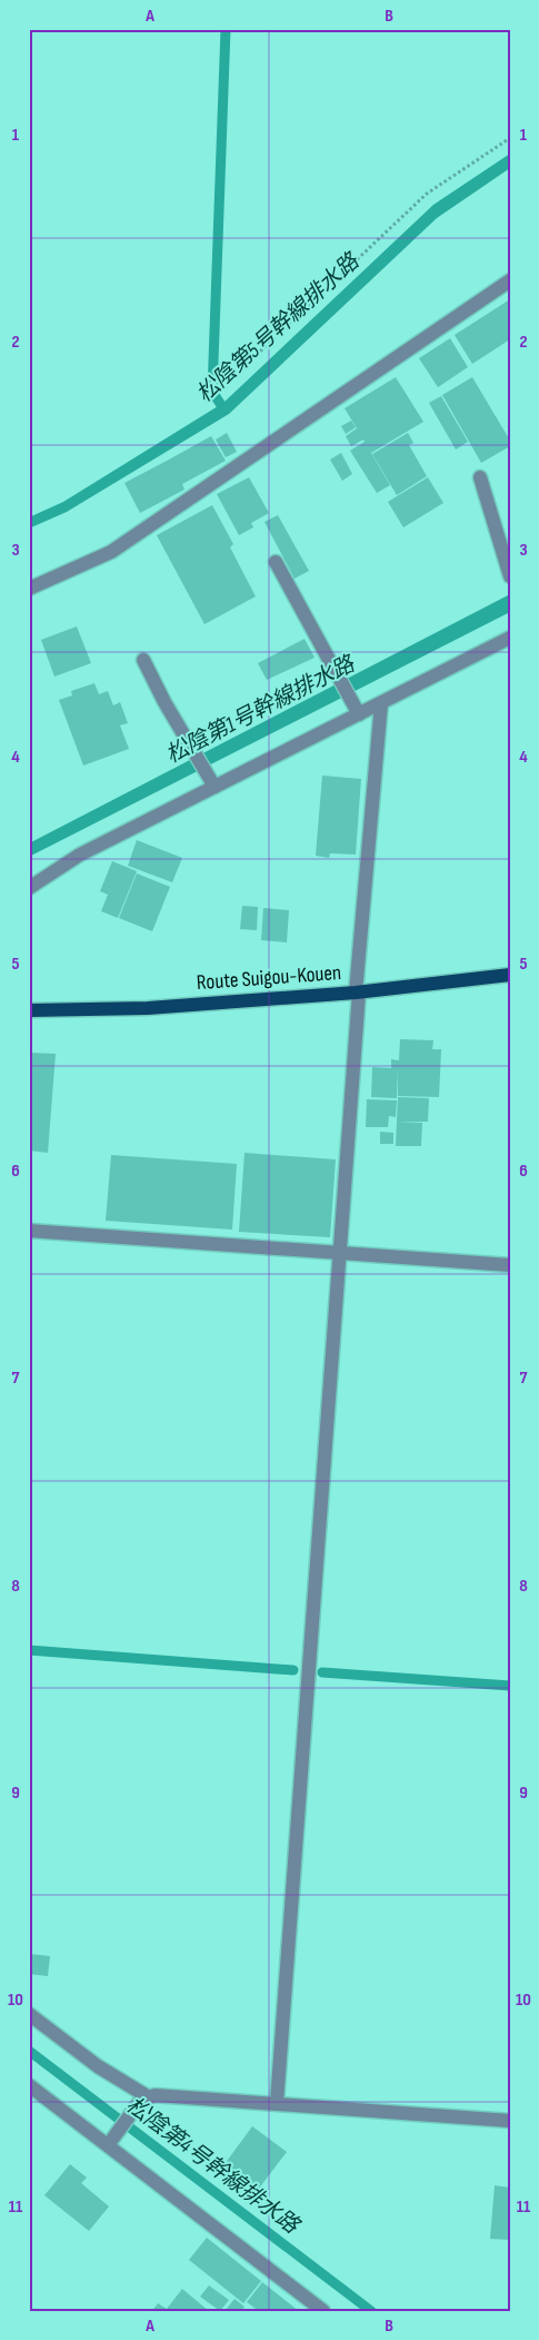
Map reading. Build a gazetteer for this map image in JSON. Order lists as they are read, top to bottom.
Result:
{
  "streets": {
    "main road": ["Route Suigou-Kouen"]
  },
  "water": ["松陰第5号幹線排水路", "松陰第1号幹線排水路", "松陰第4号幹線排水路"],
  "grid": {
    "columns": ["A", "B"],
    "rows": [
      "1",
      "2",
      "3",
      "4",
      "5",
      "6",
      "7",
      "8",
      "9",
      "10",
      "11"
    ]
  }
}
